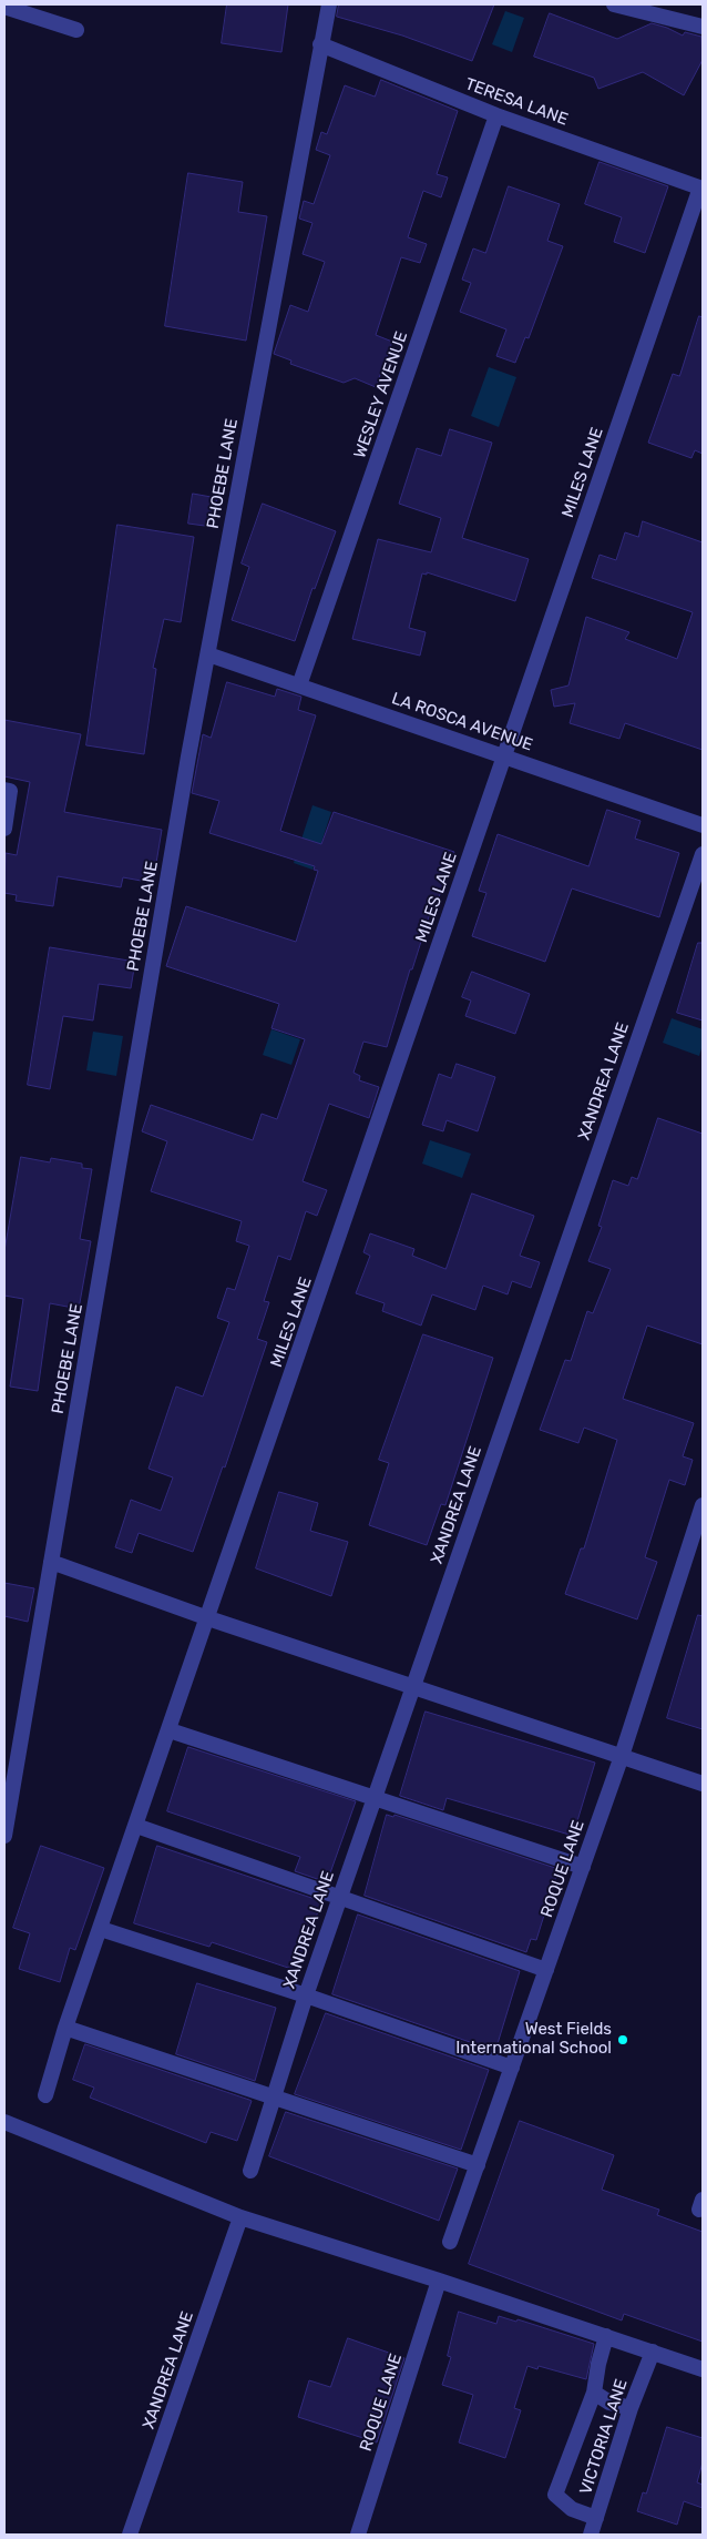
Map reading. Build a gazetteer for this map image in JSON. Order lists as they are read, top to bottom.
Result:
{
  "streets": {
    "street": [
      "TERESA LANE",
      "WESLEY AVENUE",
      "MILES LANE",
      "PHOEBE LANE",
      "LA ROSCA AVENUE",
      "XANDREA LANE",
      "ROQUE LANE",
      "VICTORIA LANE"
    ]
  },
  "crossings": [
    ["TERESA LANE", "WESLEY AVENUE"],
    ["TERESA LANE", "MILES LANE"],
    ["TERESA LANE", "PHOEBE LANE"],
    ["WESLEY AVENUE", "LA ROSCA AVENUE"],
    ["MILES LANE", "LA ROSCA AVENUE"],
    ["PHOEBE LANE", "LA ROSCA AVENUE"]
  ],
  "places": ["West Fields International School"]
}
